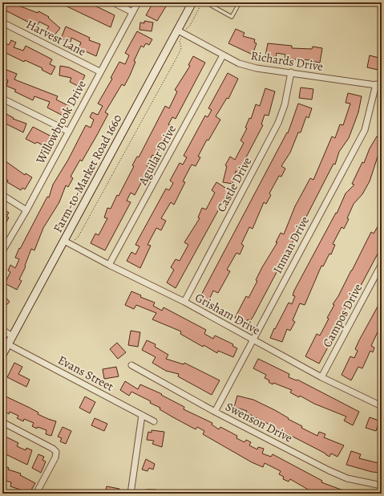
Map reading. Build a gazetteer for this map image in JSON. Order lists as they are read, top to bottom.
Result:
{
  "streets": {
    "main road": ["Farm-to-Market Road 1660"],
    "street": [
      "Harvest Lane",
      "Richards Drive",
      "Willowbrook Drive",
      "Aguilar Drive",
      "Castle Drive",
      "Inman Drive",
      "Grisham Drive",
      "Campos Drive",
      "Evans Street",
      "Swenson Drive"
    ]
  },
  "crossings": [
    ["Harvest Lane", "Willowbrook Drive"],
    ["Richards Drive", "Aguilar Drive"],
    ["Richards Drive", "Farm-to-Market Road 1660"],
    ["Richards Drive", "Castle Drive"],
    ["Richards Drive", "Inman Drive"],
    ["Aguilar Drive", "Grisham Drive"],
    ["Farm-to-Market Road 1660", "Grisham Drive"],
    ["Farm-to-Market Road 1660", "Evans Street"],
    ["Castle Drive", "Grisham Drive"],
    ["Inman Drive", "Grisham Drive"],
    ["Inman Drive", "Swenson Drive"],
    ["Grisham Drive", "Campos Drive"]
  ]
}
